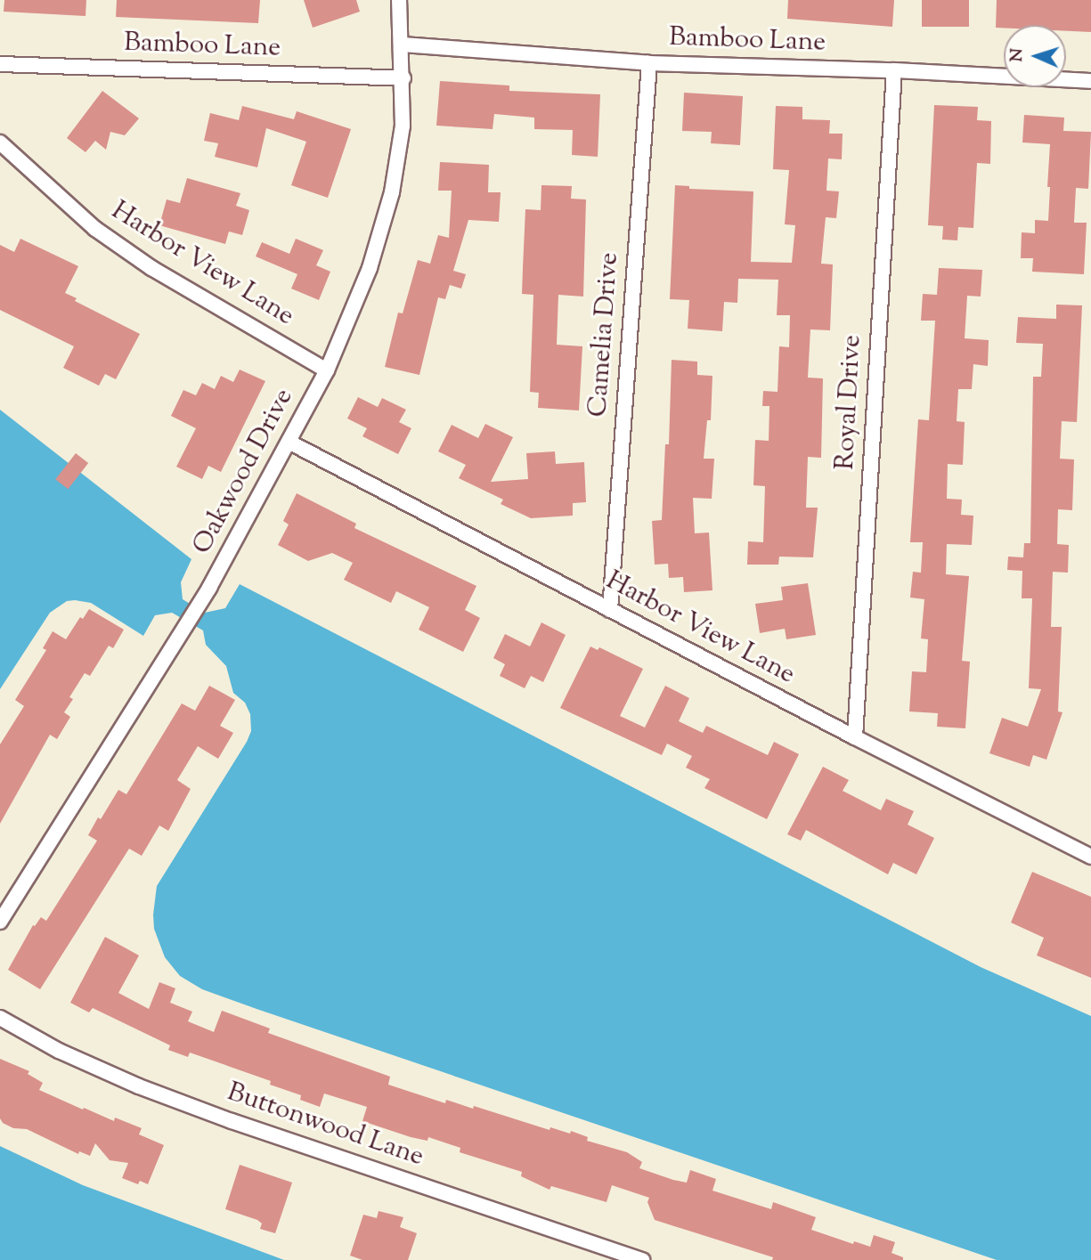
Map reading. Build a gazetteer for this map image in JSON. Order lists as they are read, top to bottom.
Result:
{
  "streets": {
    "street": [
      "Bamboo Lane",
      "Harbor View Lane",
      "Camelia Drive",
      "Royal Drive",
      "Oakwood Drive",
      "Buttonwood Lane"
    ]
  },
  "crossings": [
    ["Bamboo Lane", "Camelia Drive"],
    ["Bamboo Lane", "Royal Drive"],
    ["Bamboo Lane", "Oakwood Drive"],
    ["Harbor View Lane", "Camelia Drive"],
    ["Harbor View Lane", "Royal Drive"],
    ["Harbor View Lane", "Oakwood Drive"]
  ],
  "north": "left"
}
